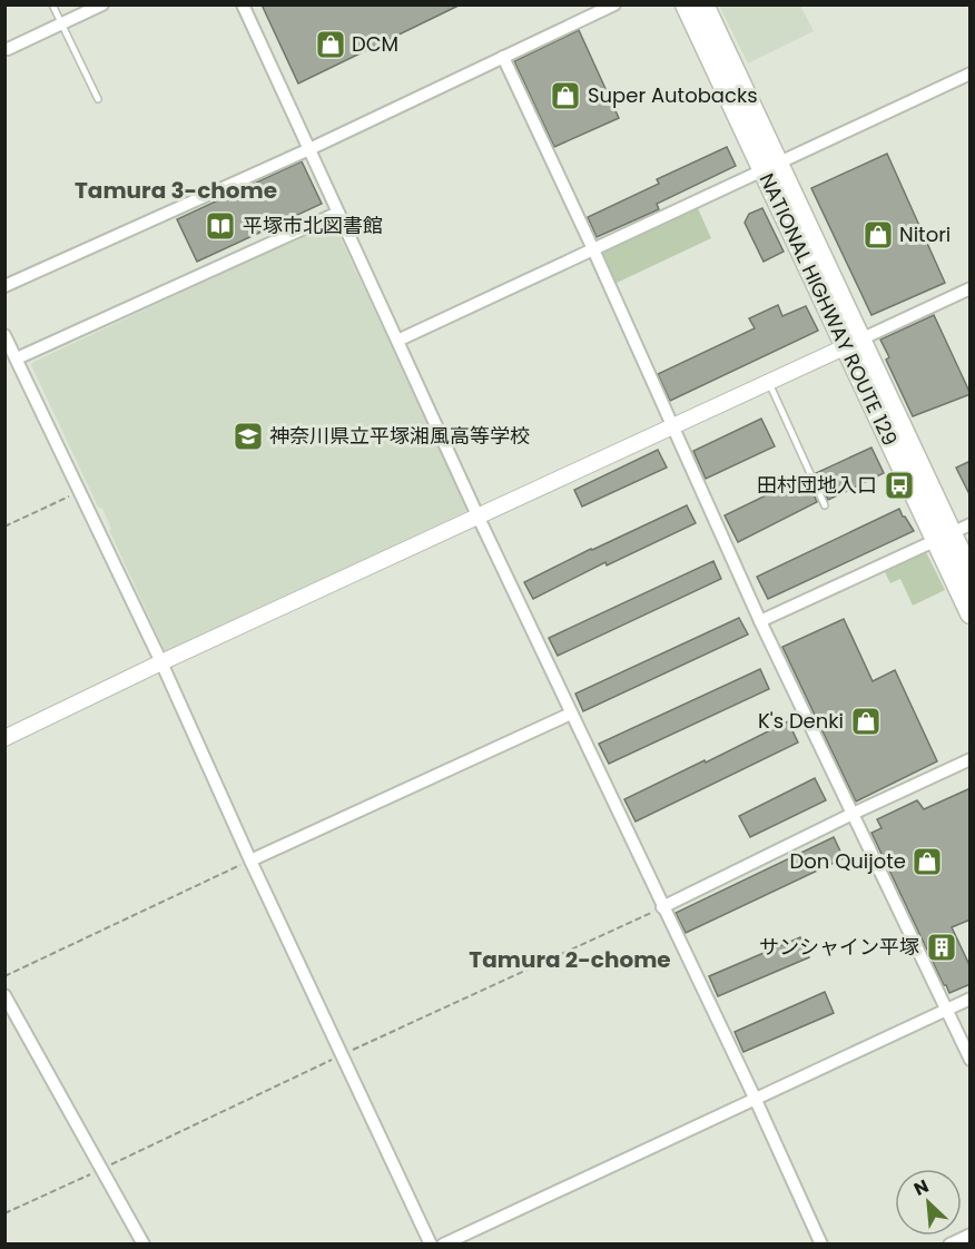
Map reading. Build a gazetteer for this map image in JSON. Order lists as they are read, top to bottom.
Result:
{
  "streets": {
    "highway": ["NATIONAL HIGHWAY ROUTE 129"]
  },
  "districts": ["Tamura 3-chome", "Tamura 2-chome"],
  "places": {
    "shop": [
      "DCM",
      "Super Autobacks",
      "Nitori",
      "K's Denki",
      "Don Quijote"
    ],
    "library": ["平塚市北図書館"],
    "school or university": ["神奈川県立平塚湘風高等学校"],
    "bus stop": ["田村団地入口"],
    "building": ["サンシャイン平塚"]
  },
  "north": "top left"
}
